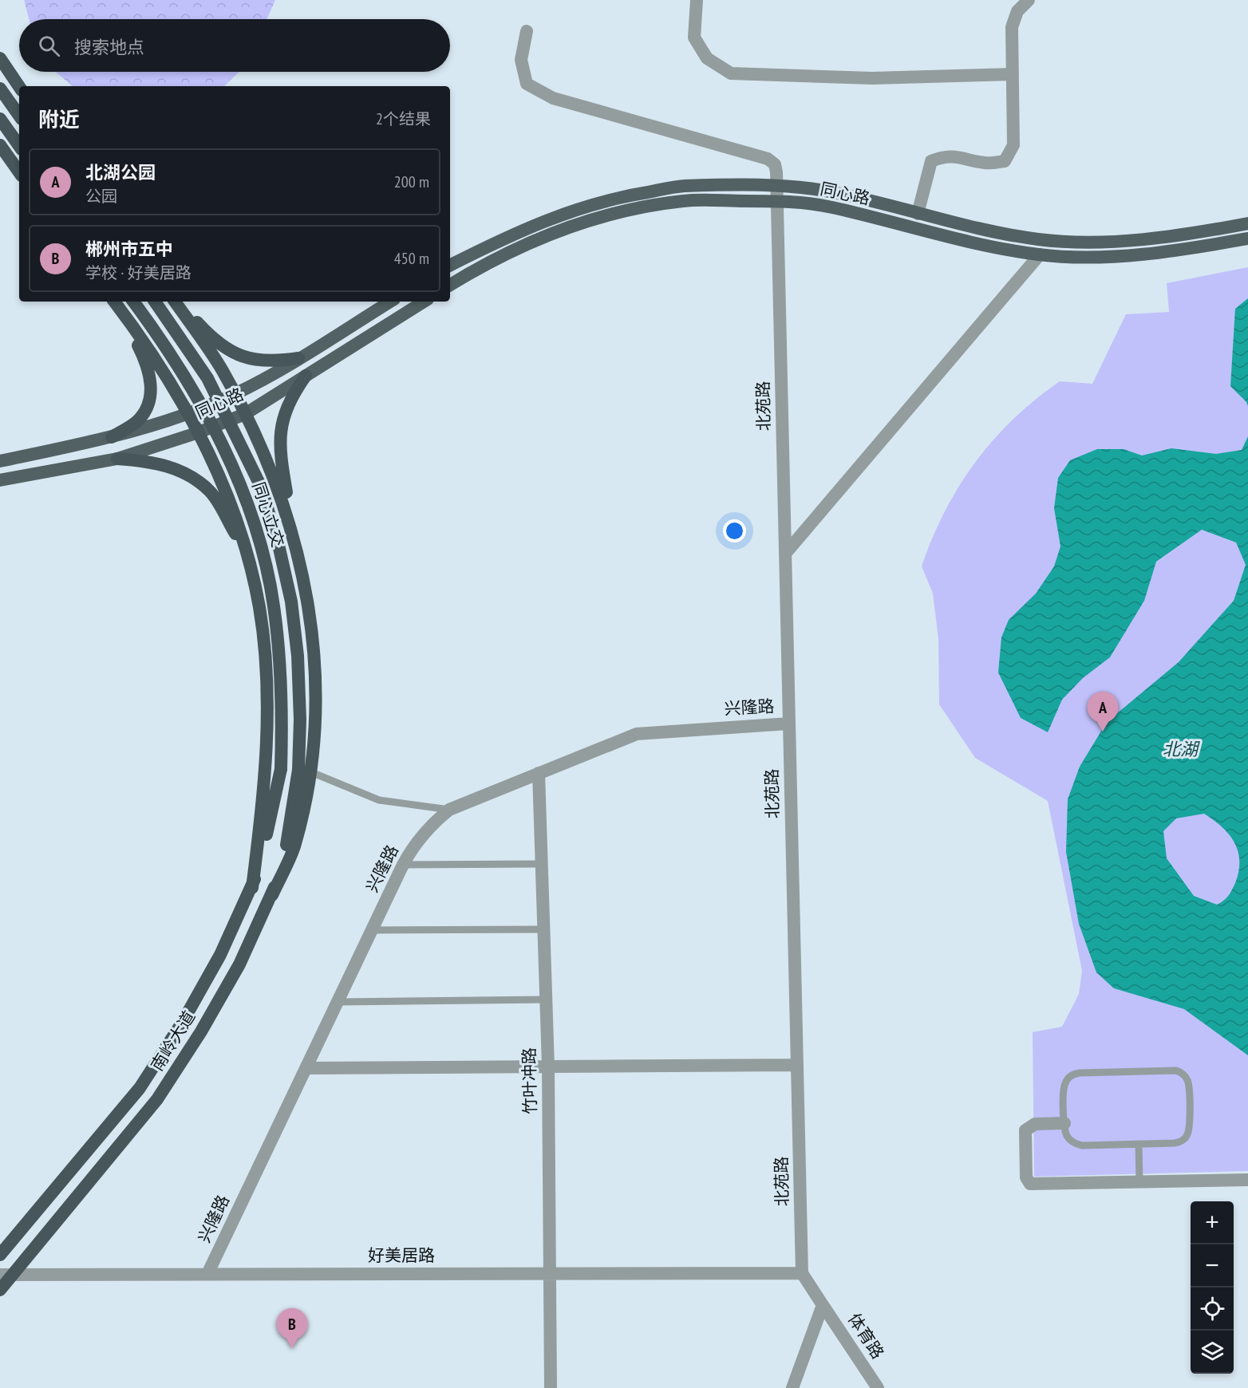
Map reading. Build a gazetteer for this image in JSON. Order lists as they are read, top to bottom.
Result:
{
  "streets": {
    "highway": ["同心立交", "南岭大道"],
    "main road": ["同心路"],
    "street": [
      "北苑路",
      "兴隆路",
      "竹叶冲路",
      "好美居路",
      "体育路"
    ]
  },
  "crossings": [
    ["同心路", "北苑路"],
    ["北苑路", "兴隆路"],
    ["北苑路", "好美居路"],
    ["同心立交", "南岭大道"],
    ["兴隆路", "竹叶冲路"],
    ["兴隆路", "好美居路"],
    ["南岭大道", "好美居路"],
    ["竹叶冲路", "好美居路"]
  ],
  "water": ["北湖"],
  "page": {
    "search": "搜索地点",
    "heading": ["附近", "2个结果"],
    "list": [
      {
        "mark": "A",
        "name": "北湖公园",
        "note": "公园",
        "value": "200 m"
      },
      {
        "mark": "B",
        "name": "郴州市五中",
        "note": "学校 · 好美居路",
        "value": "450 m"
      }
    ],
    "pins": ["A", "B"],
    "map_buttons": ["+", "−"]
  }
}
